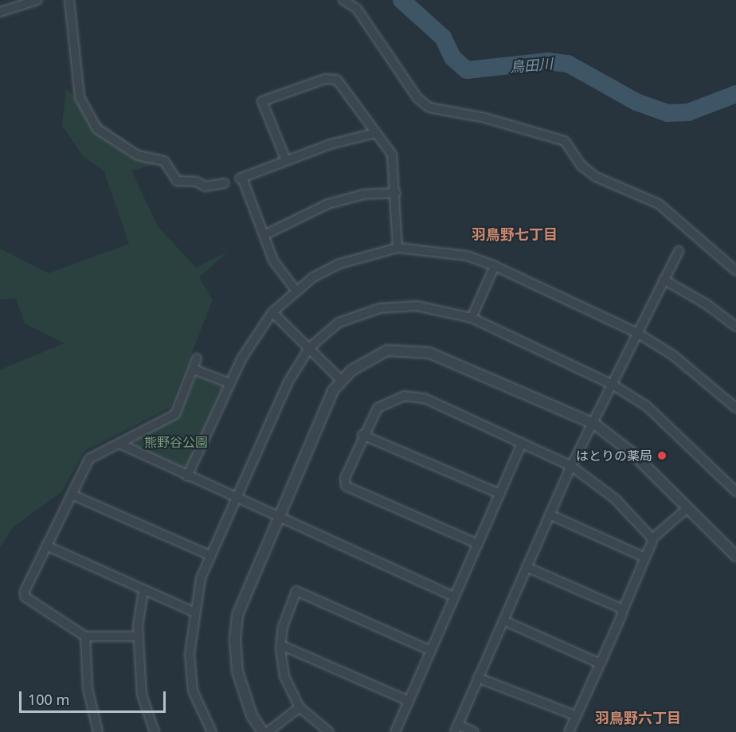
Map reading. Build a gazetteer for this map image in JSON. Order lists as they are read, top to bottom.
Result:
{
  "districts": ["羽鳥野七丁目", "羽鳥野六丁目"],
  "water": ["鳥田川"],
  "parks": ["熊野谷公園"],
  "places": ["はとりの薬局"],
  "scale_bar": "100 m"
}
